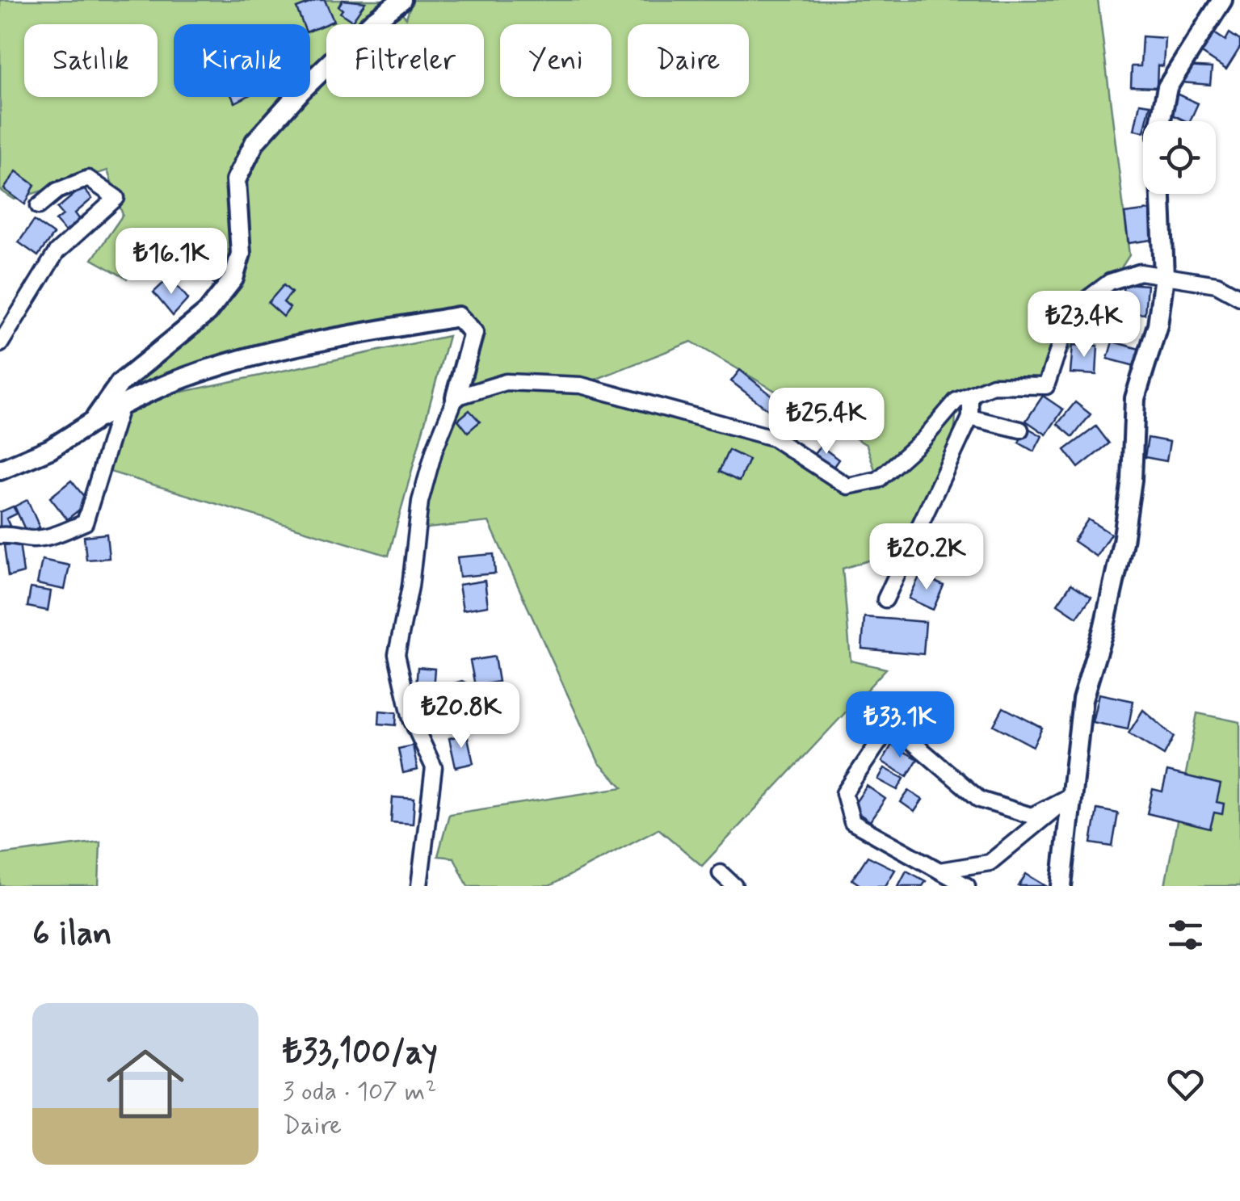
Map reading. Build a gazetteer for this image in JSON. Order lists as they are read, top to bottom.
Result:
{
  "page": {
    "chip": [
      "Satılık",
      "Kiralık",
      "Filtreler",
      "Yeni",
      "Daire"
    ],
    "price": [
      "₺16.1K",
      "₺23.4K",
      "₺25.4K",
      "₺20.2K",
      "₺20.8K",
      "₺33.1K"
    ],
    "heading": "6 ilan",
    "list": [
      {
        "name": "₺33,100/ay",
        "note": "3 oda · 107 m² · Daire"
      }
    ]
  }
}
